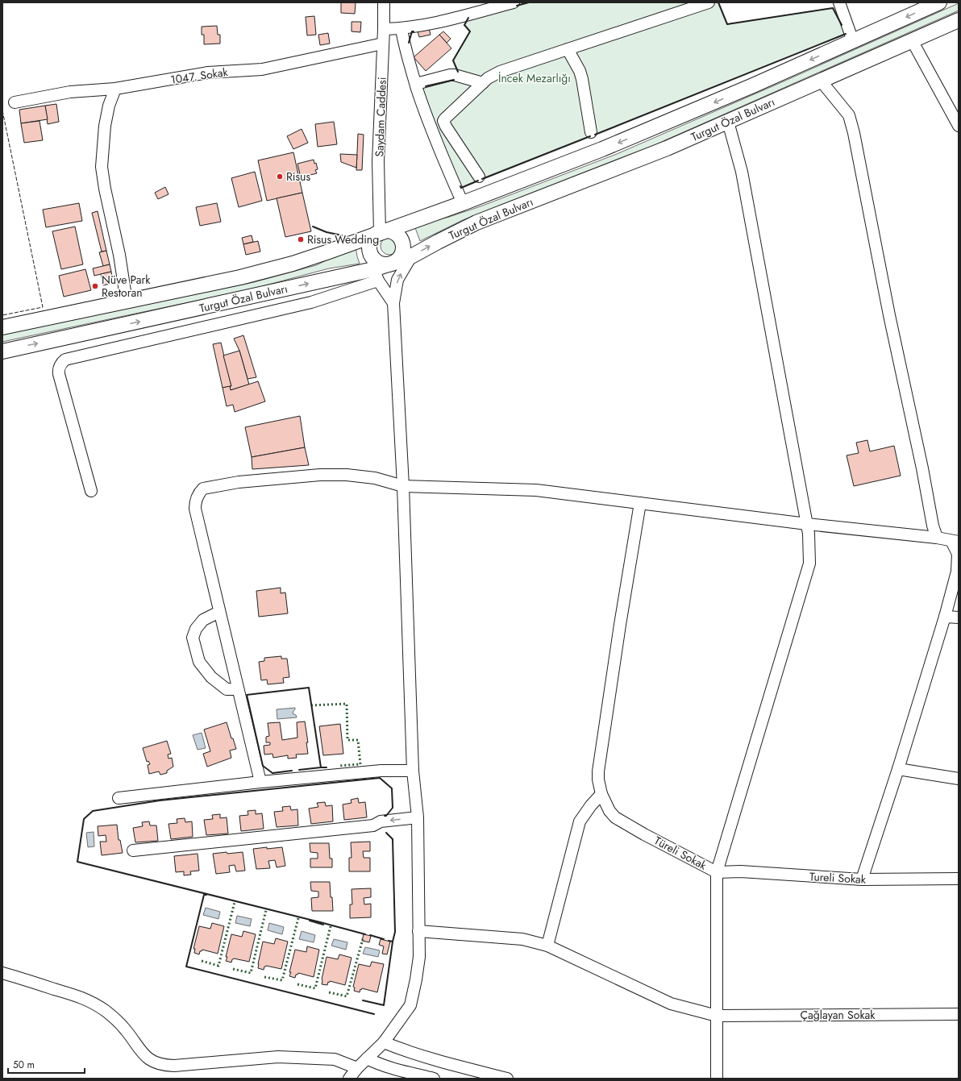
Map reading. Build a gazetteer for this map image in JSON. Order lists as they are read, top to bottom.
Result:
{
  "streets": {
    "main road": ["Turgut Özal Bulvarı"],
    "street": [
      "1047. Sokak",
      "Saydam Caddesi",
      "Türeli Sokak",
      "Tureli Sokak",
      "Çağlayan Sokak"
    ]
  },
  "crossings": [
    ["1047. Sokak", "Saydam Caddesi"],
    ["Saydam Caddesi", "Turgut Özal Bulvarı"],
    ["Türeli Sokak", "Tureli Sokak"]
  ],
  "parks": ["İncek Mezarlığı"],
  "places": ["Risus", "Risus Wedding", "Nüve Park Restoran"],
  "scale_bar": "50 m"
}
